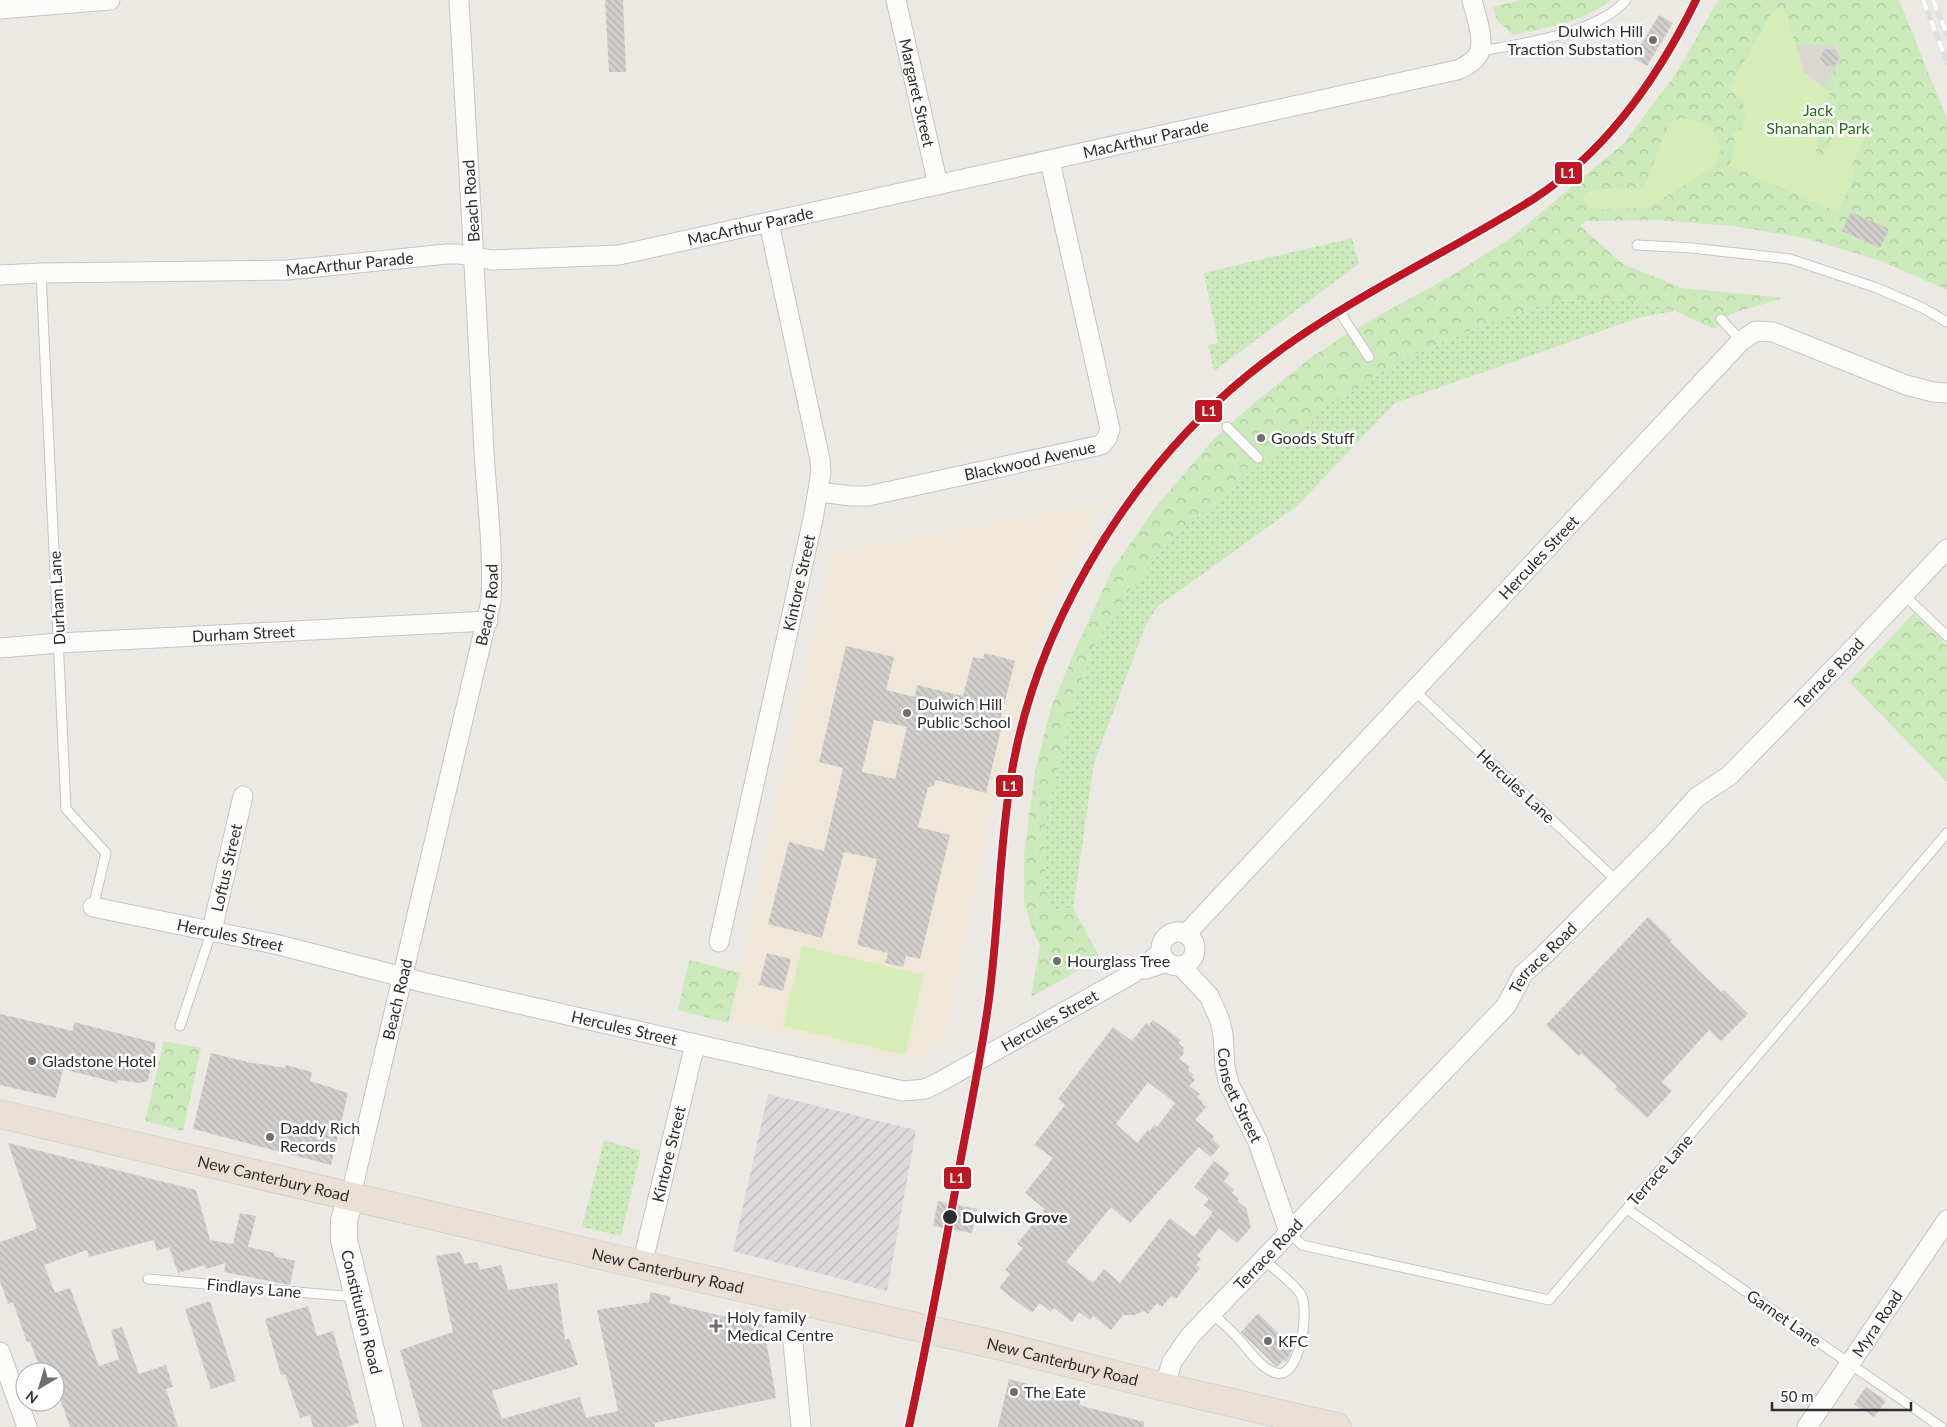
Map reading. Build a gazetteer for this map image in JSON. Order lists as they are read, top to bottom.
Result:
{
  "streets": {
    "highway": ["New Canterbury Road"],
    "street": [
      "Margaret Street",
      "MacArthur Parade",
      "Beach Road",
      "Blackwood Avenue",
      "Hercules Street",
      "Kintore Street",
      "Durham Street",
      "Terrace Road",
      "Loftus Street",
      "Consett Street",
      "Constitution Road",
      "Myra Road"
    ],
    "lane": [
      "Durham Lane",
      "Hercules Lane",
      "Terrace Lane",
      "Findlays Lane",
      "Garnet Lane"
    ]
  },
  "crossings": [
    ["Margaret Street", "MacArthur Parade"],
    ["MacArthur Parade", "Beach Road"],
    ["MacArthur Parade", "Blackwood Avenue"],
    ["MacArthur Parade", "Kintore Street"],
    ["MacArthur Parade", "Durham Lane"],
    ["Beach Road", "Hercules Street"],
    ["Beach Road", "Durham Street"],
    ["Beach Road", "New Canterbury Road"],
    ["Beach Road", "Constitution Road"],
    ["Blackwood Avenue", "Kintore Street"],
    ["Hercules Street", "Kintore Street"],
    ["Hercules Street", "Durham Lane"],
    ["Hercules Street", "Hercules Lane"],
    ["Hercules Street", "Loftus Street"],
    ["Hercules Street", "Consett Street"],
    ["Kintore Street", "New Canterbury Road"],
    ["Durham Lane", "Durham Street"],
    ["Terrace Road", "Hercules Lane"],
    ["Terrace Road", "Consett Street"],
    ["Terrace Road", "Terrace Lane"],
    ["Terrace Road", "New Canterbury Road"],
    ["Consett Street", "Terrace Lane"],
    ["Terrace Lane", "Garnet Lane"],
    ["New Canterbury Road", "Constitution Road"],
    ["Findlays Lane", "Constitution Road"],
    ["Garnet Lane", "Myra Road"]
  ],
  "parks": ["Jack Shanahan Park"],
  "places": {
    "other": [
      "Dulwich Hill Traction Substation",
      "Goods Stuff",
      "Dulwich Hill Public School",
      "Hourglass Tree",
      "Gladstone Hotel",
      "Daddy Rich Records",
      "Dulwich Grove",
      "KFC",
      "The Eate"
    ],
    "health": ["Holy family Medical Centre"]
  },
  "lines": ["transit line L1"],
  "scale_bar": "50 m",
  "north": "bottom left"
}
